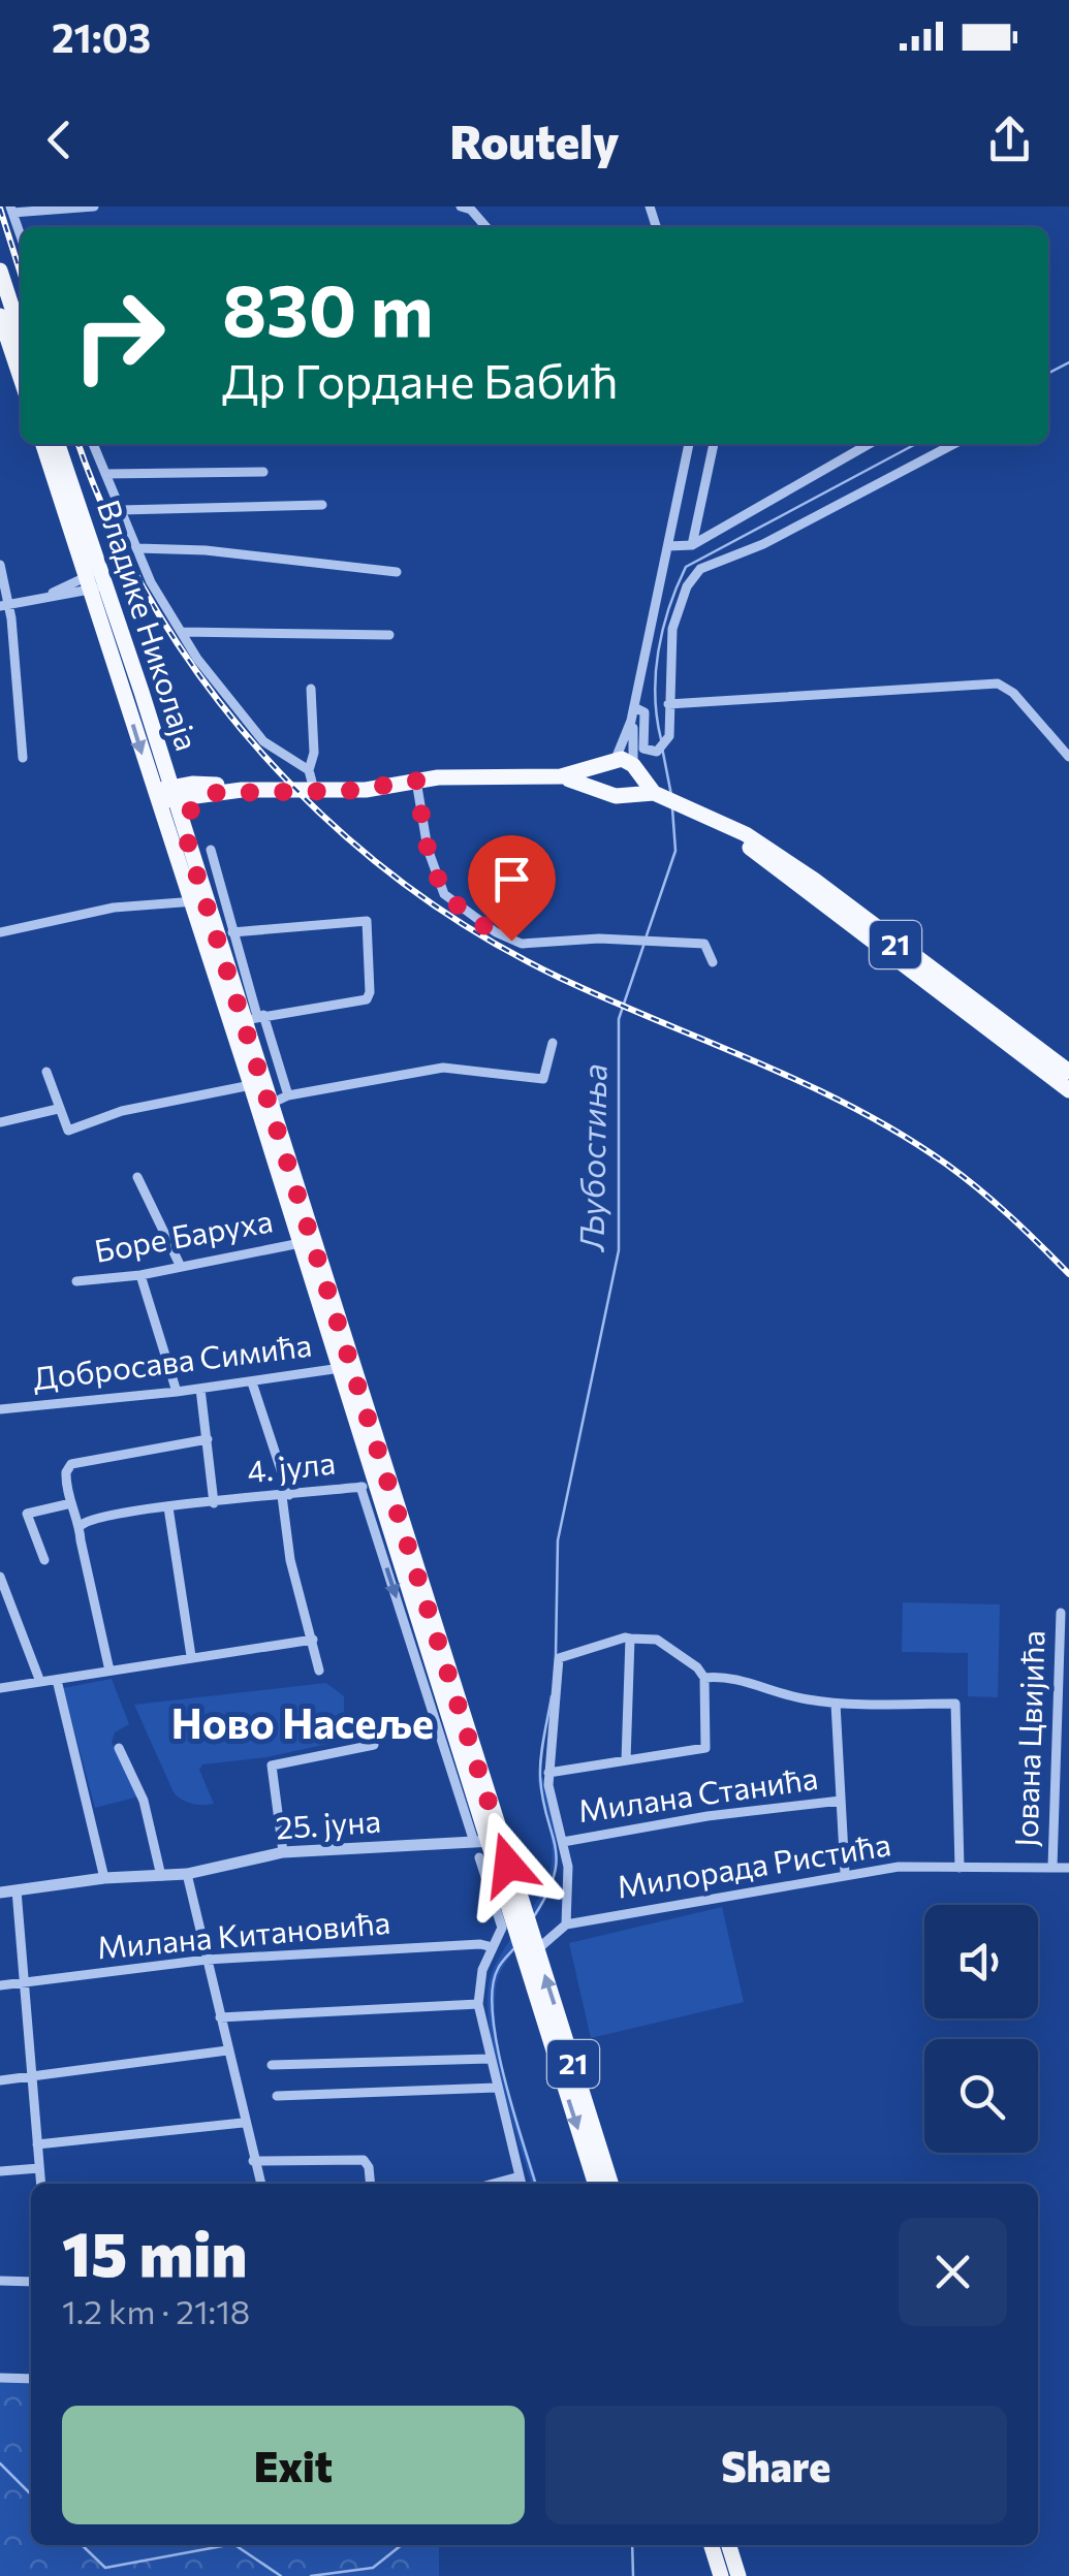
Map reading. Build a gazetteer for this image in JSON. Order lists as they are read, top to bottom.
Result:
{
  "streets": {
    "main road": ["Владике Николаја", "21"],
    "street": [
      "Боре Баруха",
      "Добросава Симића",
      "4. јула",
      "Јована Цвијића",
      "Милана Станића",
      "25. јуна",
      "Милорада Ристића",
      "Милана Китановића"
    ]
  },
  "crossings": [
    ["Владике Николаја", "21"],
    ["Владике Николаја", "Боре Баруха"],
    ["Владике Николаја", "Добросава Симића"],
    ["Владике Николаја", "4. јула"],
    ["Владике Николаја", "25. јуна"],
    ["Владике Николаја", "Милорада Ристића"],
    ["Јована Цвијића", "Милорада Ристића"]
  ],
  "districts": ["Ново Насеље"],
  "water": ["Љубостиња"],
  "page": {
    "status": "21:03",
    "header": "Routely",
    "turn": ["830 m", "Др Гордане Бабић"],
    "heading": ["15 min", "1.2 km · 21:18"],
    "buttons": ["Exit", "Share"]
  }
}
